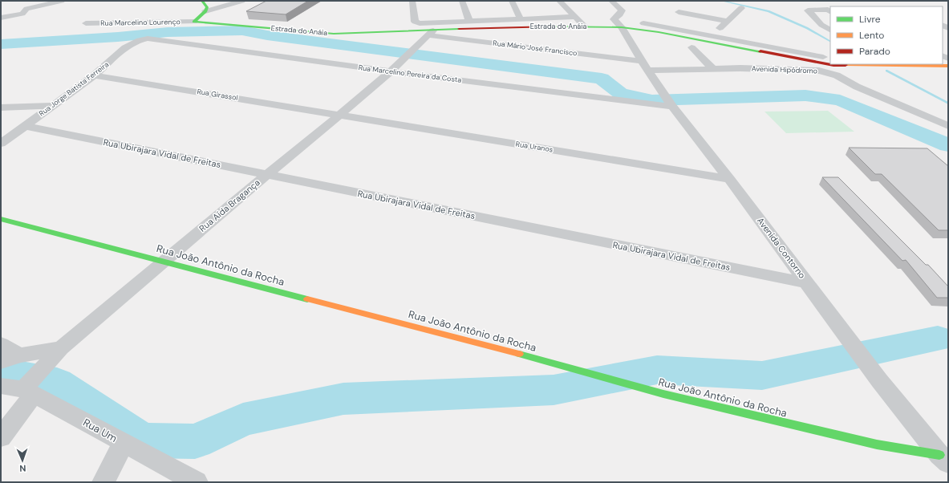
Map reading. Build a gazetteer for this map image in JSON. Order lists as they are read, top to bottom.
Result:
{
  "streets": {
    "street": [
      "Rua Marcelino Lourenço",
      "Estrada do Anáia",
      "Rua Mário José Francisco",
      "Avenida Hipódromo",
      "Rua Marcelino Pereira da Costa",
      "Rua Jorge Batista Ferreira",
      "Rua Girassol",
      "Rua Uranos",
      "Rua Ubirajara Vidal de Freitas",
      "Rua Aída Bragança",
      "Avenida Contorno",
      "Rua João Antônio da Rocha",
      "Rua Um"
    ]
  },
  "crossings": [
    ["Rua Marcelino Lourenço", "Estrada do Anáia"],
    ["Estrada do Anáia", "Rua Mário José Francisco"],
    ["Estrada do Anáia", "Rua Aída Bragança"],
    ["Estrada do Anáia", "Avenida Contorno"],
    ["Rua Mário José Francisco", "Rua Aída Bragança"],
    ["Rua Mário José Francisco", "Avenida Contorno"],
    ["Avenida Hipódromo", "Avenida Contorno"],
    ["Rua Marcelino Pereira da Costa", "Rua Jorge Batista Ferreira"],
    ["Rua Marcelino Pereira da Costa", "Rua Aída Bragança"],
    ["Rua Marcelino Pereira da Costa", "Avenida Contorno"],
    ["Rua Jorge Batista Ferreira", "Rua Girassol"],
    ["Rua Jorge Batista Ferreira", "Rua Ubirajara Vidal de Freitas"],
    ["Rua Girassol", "Rua Uranos"],
    ["Rua Girassol", "Rua Aída Bragança"],
    ["Rua Uranos", "Rua Aída Bragança"],
    ["Rua Uranos", "Avenida Contorno"],
    ["Rua Ubirajara Vidal de Freitas", "Rua Aída Bragança"],
    ["Rua Ubirajara Vidal de Freitas", "Avenida Contorno"],
    ["Rua Aída Bragança", "Rua João Antônio da Rocha"],
    ["Rua Aída Bragança", "Rua Um"],
    ["Avenida Contorno", "Rua João Antônio da Rocha"]
  ],
  "legend": ["Livre", "Lento", "Parado"],
  "north": "bottom"
}
